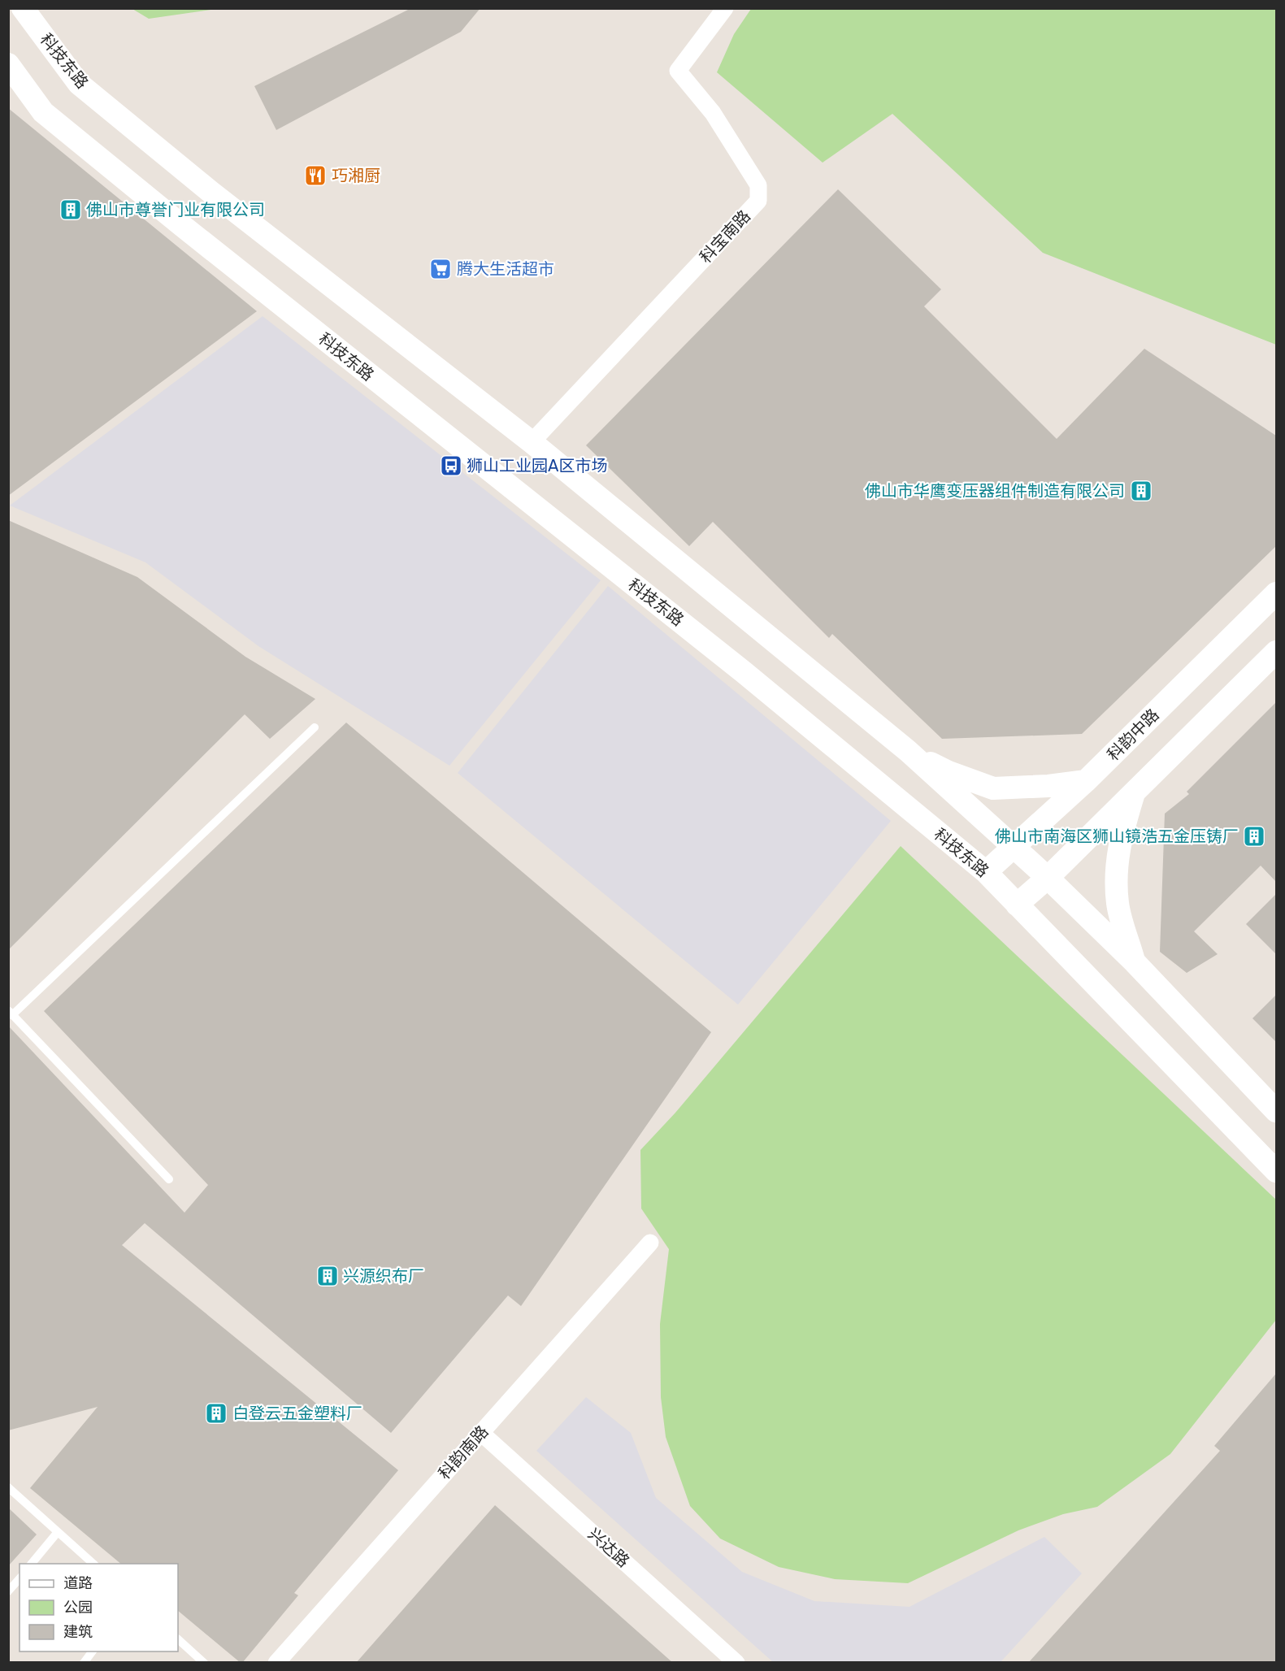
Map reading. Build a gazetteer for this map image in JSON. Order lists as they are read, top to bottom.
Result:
{
  "streets": {
    "main road": ["科技东路", "科韵中路"],
    "street": ["科宝南路", "科韵南路", "兴达路"]
  },
  "crossings": [
    ["科技东路", "科宝南路"],
    ["科技东路", "科韵中路"],
    ["科韵南路", "兴达路"]
  ],
  "places": {
    "restaurant": ["巧湘厨"],
    "building": [
      "佛山市尊誉门业有限公司",
      "佛山市华鹰变压器组件制造有限公司",
      "佛山市南海区狮山镜浩五金压铸厂",
      "兴源织布厂",
      "白登云五金塑料厂"
    ],
    "supermarket": ["腾大生活超市"],
    "bus stop": ["狮山工业园A区市场"]
  },
  "legend": ["道路", "公园", "建筑"]
}
